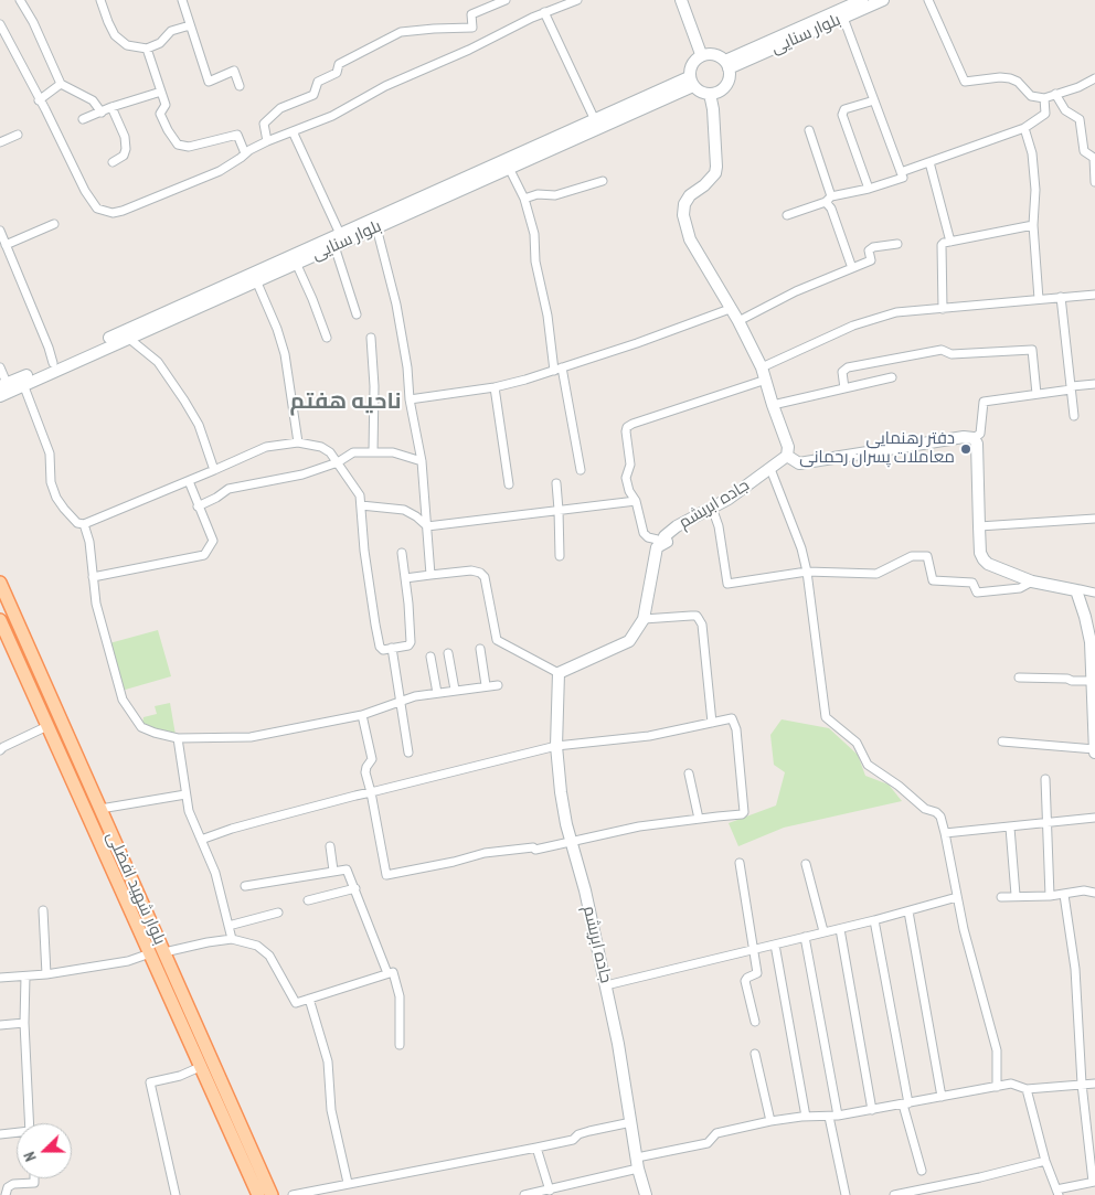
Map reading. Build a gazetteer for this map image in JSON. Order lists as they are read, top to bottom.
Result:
{
  "streets": {
    "main road": ["بلوار سنایی", "جاده ابریشم", "بلوار شهید افضلی"]
  },
  "districts": ["ناحیه هفتم"],
  "places": ["دفتر رهنمایی معاملات پسران رحمانی"],
  "north": "left"
}
